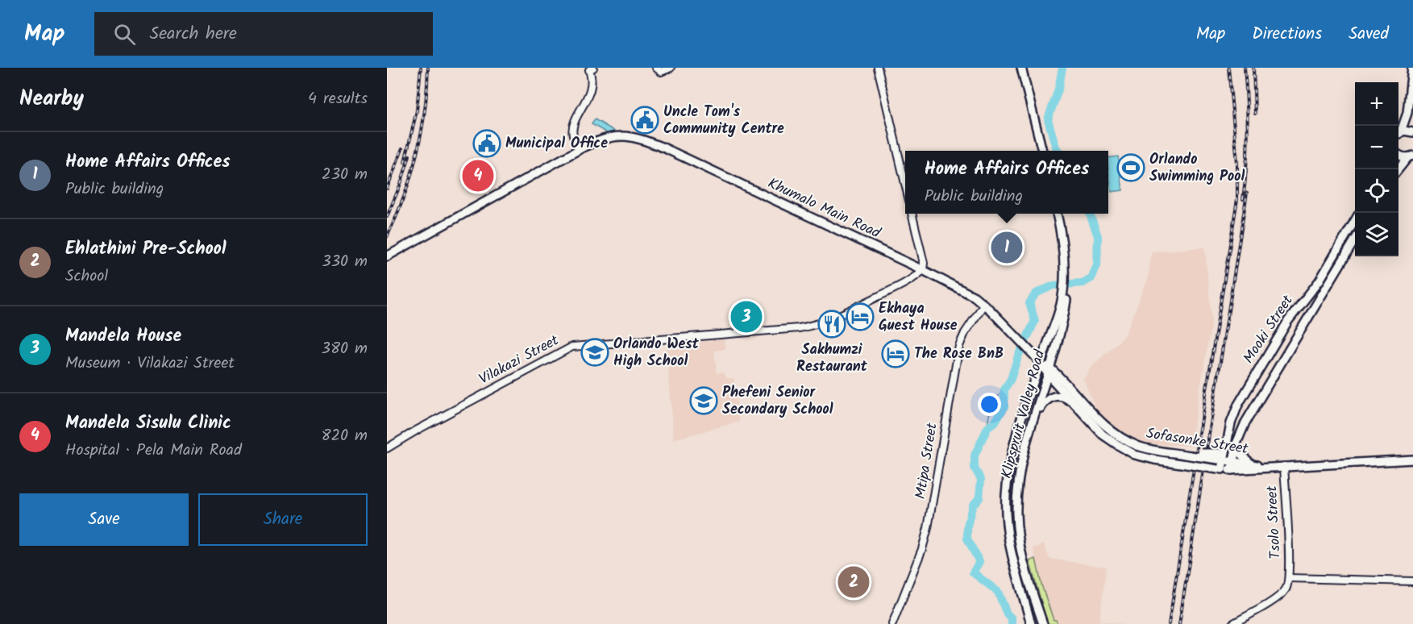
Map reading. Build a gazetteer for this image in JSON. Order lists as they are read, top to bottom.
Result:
{
  "streets": {
    "main road": [
      "Khumalo Main Road",
      "Mooki Street",
      "Klipspruit Valley Road",
      "Sofasonke Street"
    ],
    "street": ["Vilakazi Street", "Mtipa Street", "Tsolo Street"]
  },
  "crossings": [
    ["Khumalo Main Road", "Vilakazi Street"],
    ["Khumalo Main Road", "Klipspruit Valley Road"],
    ["Khumalo Main Road", "Sofasonke Street"],
    ["Khumalo Main Road", "Mtipa Street"],
    ["Mooki Street", "Sofasonke Street"],
    ["Klipspruit Valley Road", "Sofasonke Street"],
    ["Sofasonke Street", "Tsolo Street"]
  ],
  "places": {
    "public building": ["Uncle Tom's Community Centre", "Municipal Office"],
    "sports": ["Orlando Swimming Pool"],
    "hotel": ["Ekhaya Guest House", "The Rose BnB"],
    "restaurant": ["Sakhumzi Restaurant"],
    "school or university": ["Orlando West High School", "Phefeni Senior Secondary School"]
  },
  "page": {
    "header": "Map",
    "search": "Search here",
    "nav": ["Map", "Directions", "Saved"],
    "heading": ["Nearby", "4 results"],
    "map_buttons": ["+", "−"],
    "list": [
      {
        "mark": "1",
        "name": "Home Affairs Offices",
        "note": "Public building",
        "value": "230 m"
      },
      {
        "mark": "2",
        "name": "Ehlathini Pre-School",
        "note": "School",
        "value": "330 m"
      },
      {
        "mark": "3",
        "name": "Mandela House",
        "note": "Museum · Vilakazi Street",
        "value": "380 m"
      },
      {
        "mark": "4",
        "name": "Mandela Sisulu Clinic",
        "note": "Hospital · Pela Main Road",
        "value": "820 m"
      }
    ],
    "popup": ["Home Affairs Offices", "Public building"],
    "pins": [
      "4",
      "1",
      "3",
      "2"
    ],
    "buttons": ["Save", "Share"]
  }
}
